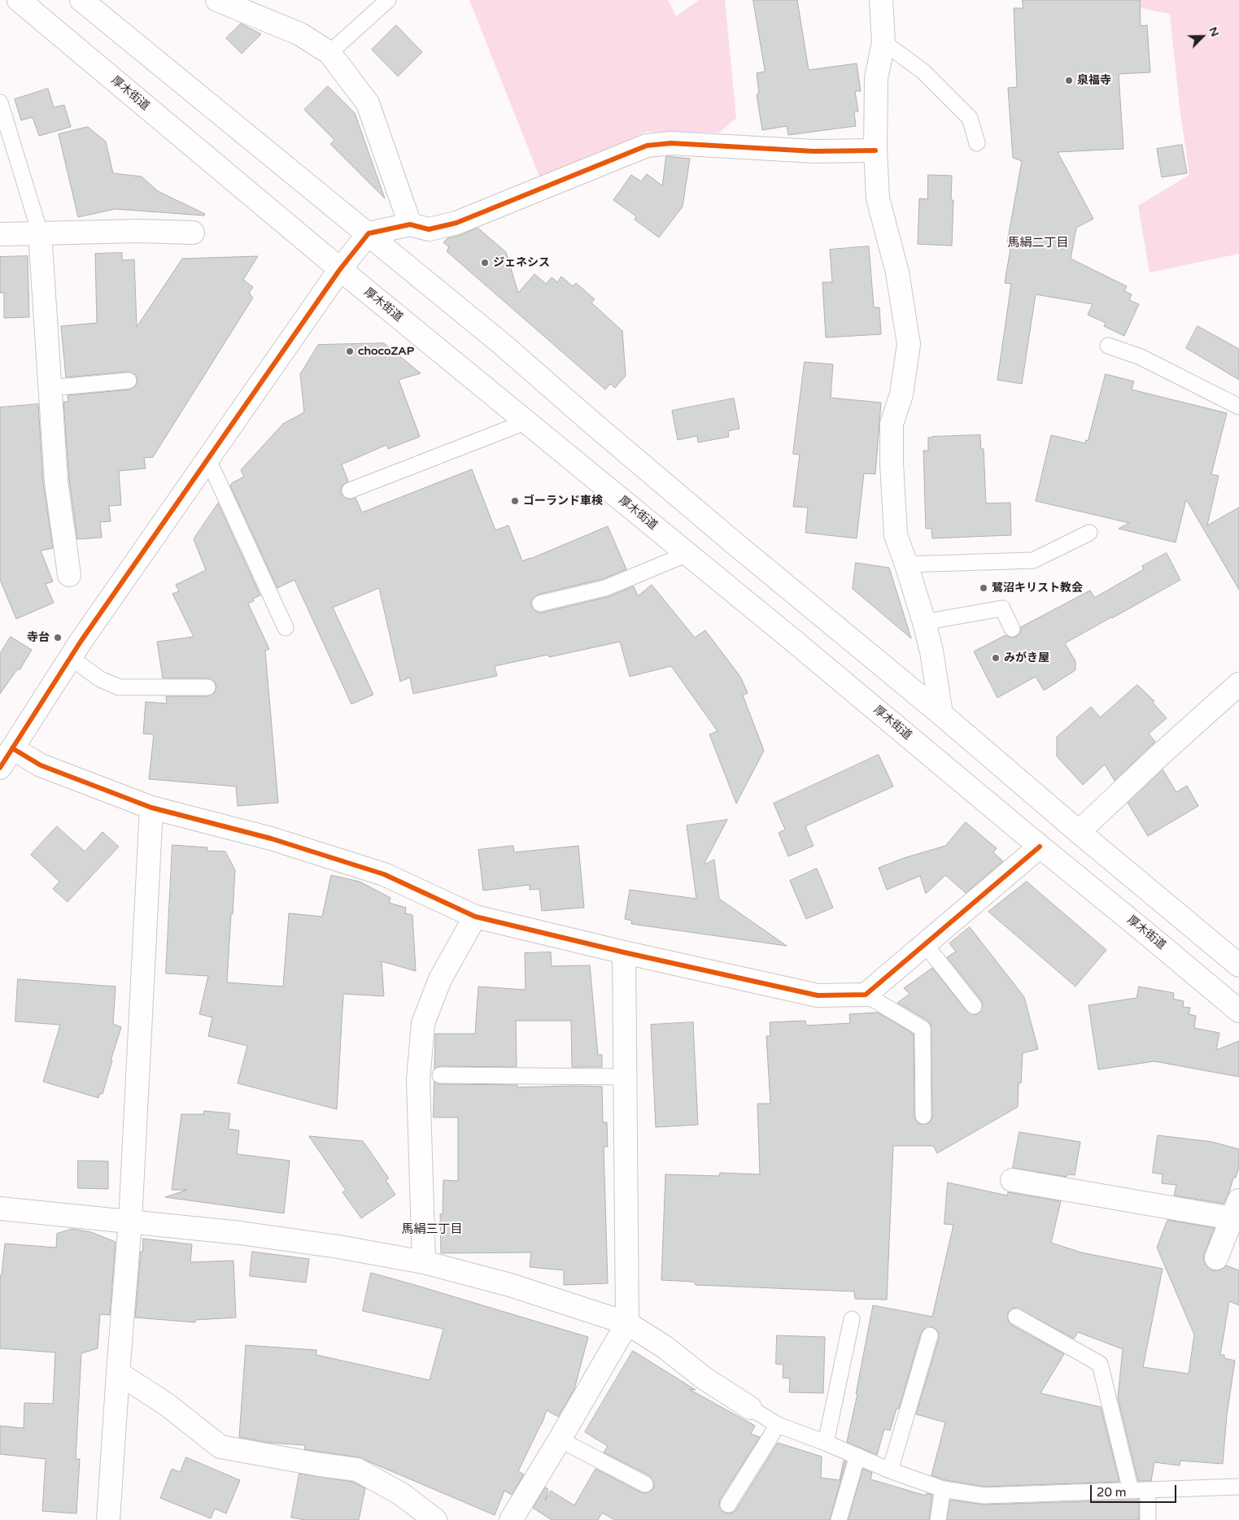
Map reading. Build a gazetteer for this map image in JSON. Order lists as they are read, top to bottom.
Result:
{
  "streets": {
    "main road": ["厚木街道"]
  },
  "districts": ["馬絹二丁目", "馬絹三丁目"],
  "places": [
    "泉福寺",
    "ジェネシス",
    "chocoZAP",
    "ゴーランド車検",
    "鷺沼キリスト教会",
    "寺台",
    "みがき屋"
  ],
  "scale_bar": "20 m",
  "north": "top right"
}
